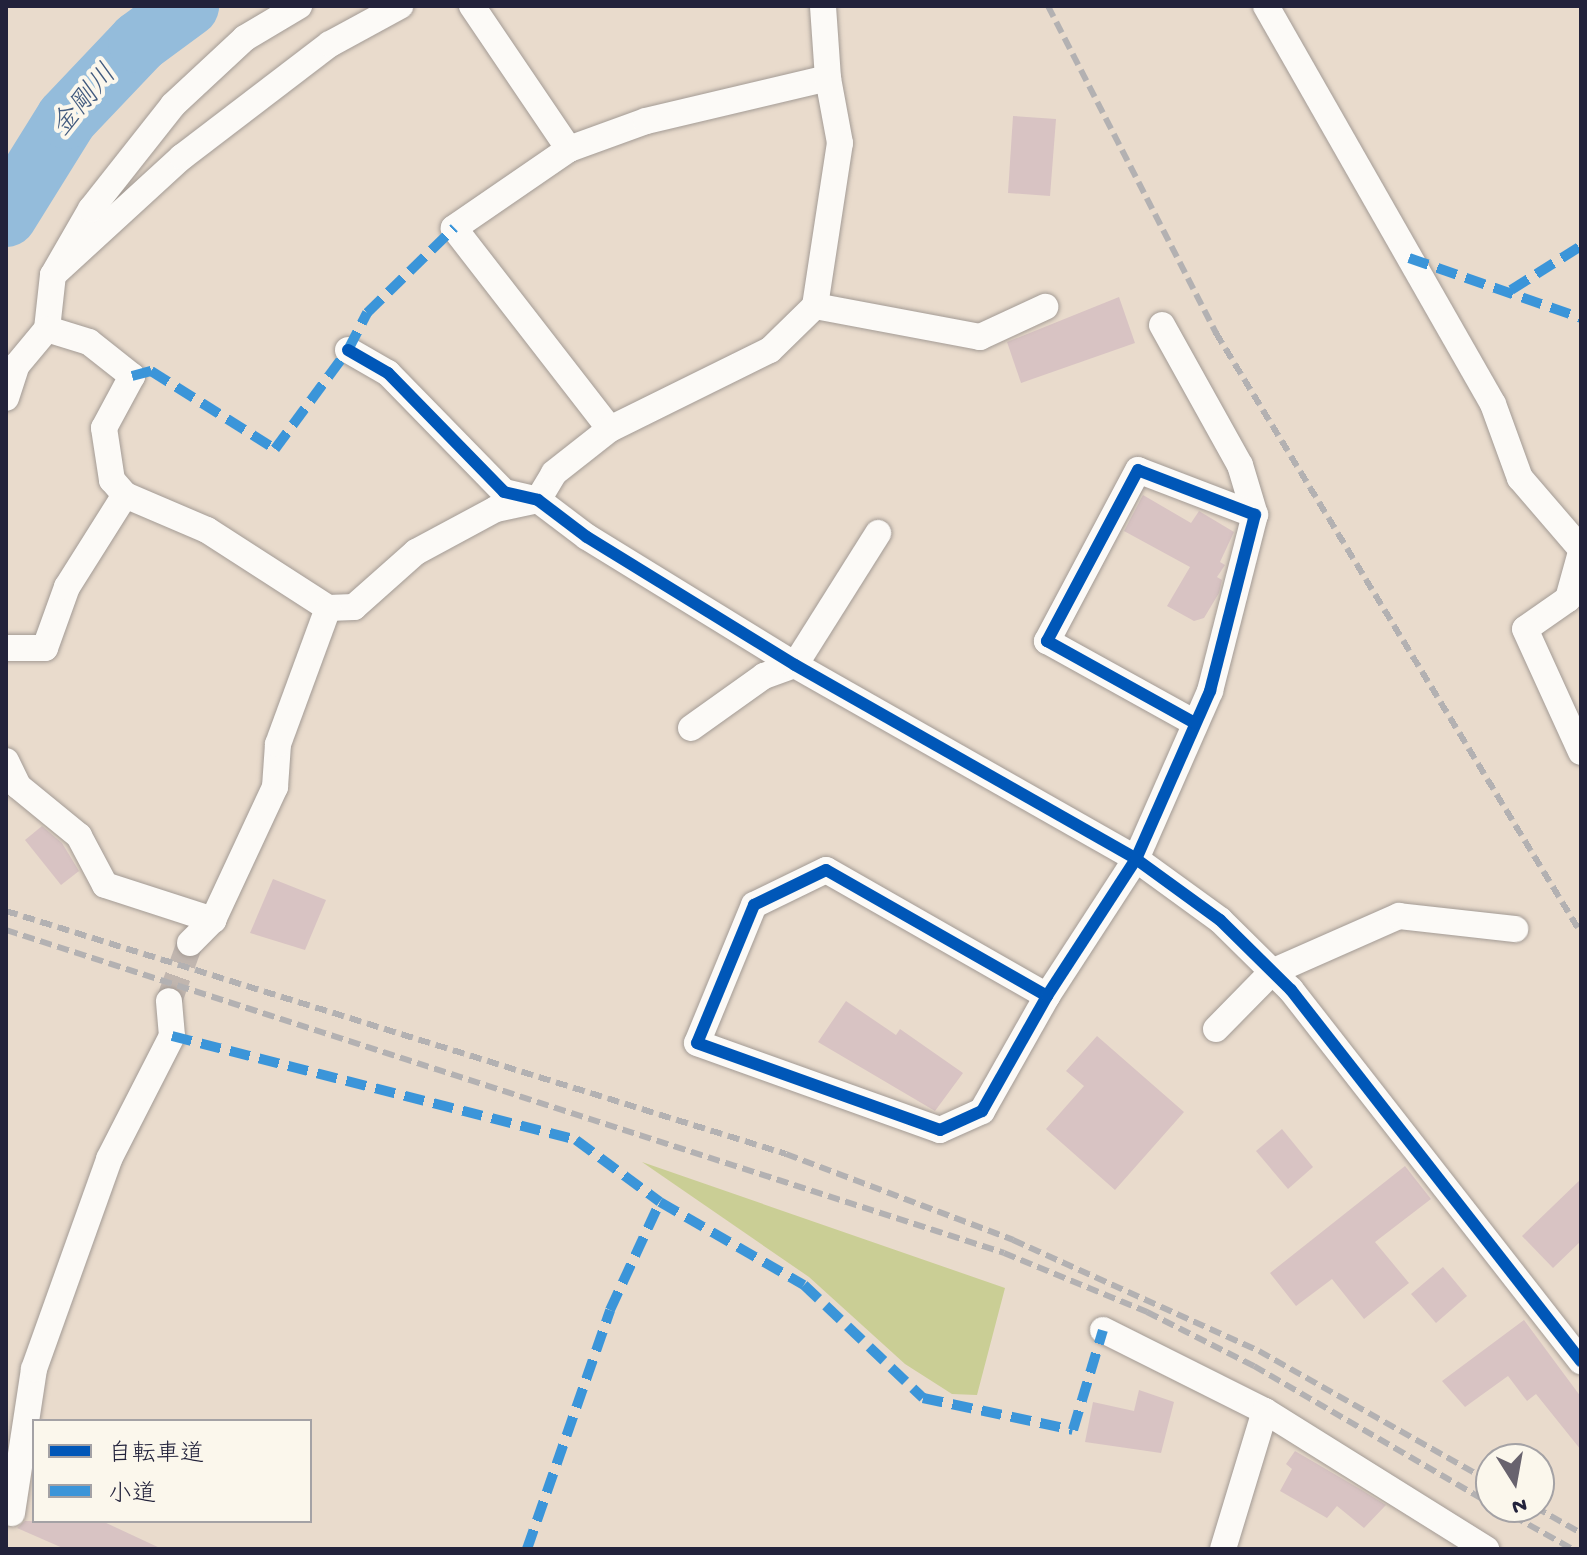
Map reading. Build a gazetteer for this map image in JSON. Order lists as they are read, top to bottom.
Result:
{
  "water": ["金剛川"],
  "legend": ["自転車道", "小道"],
  "north": "bottom"
}
